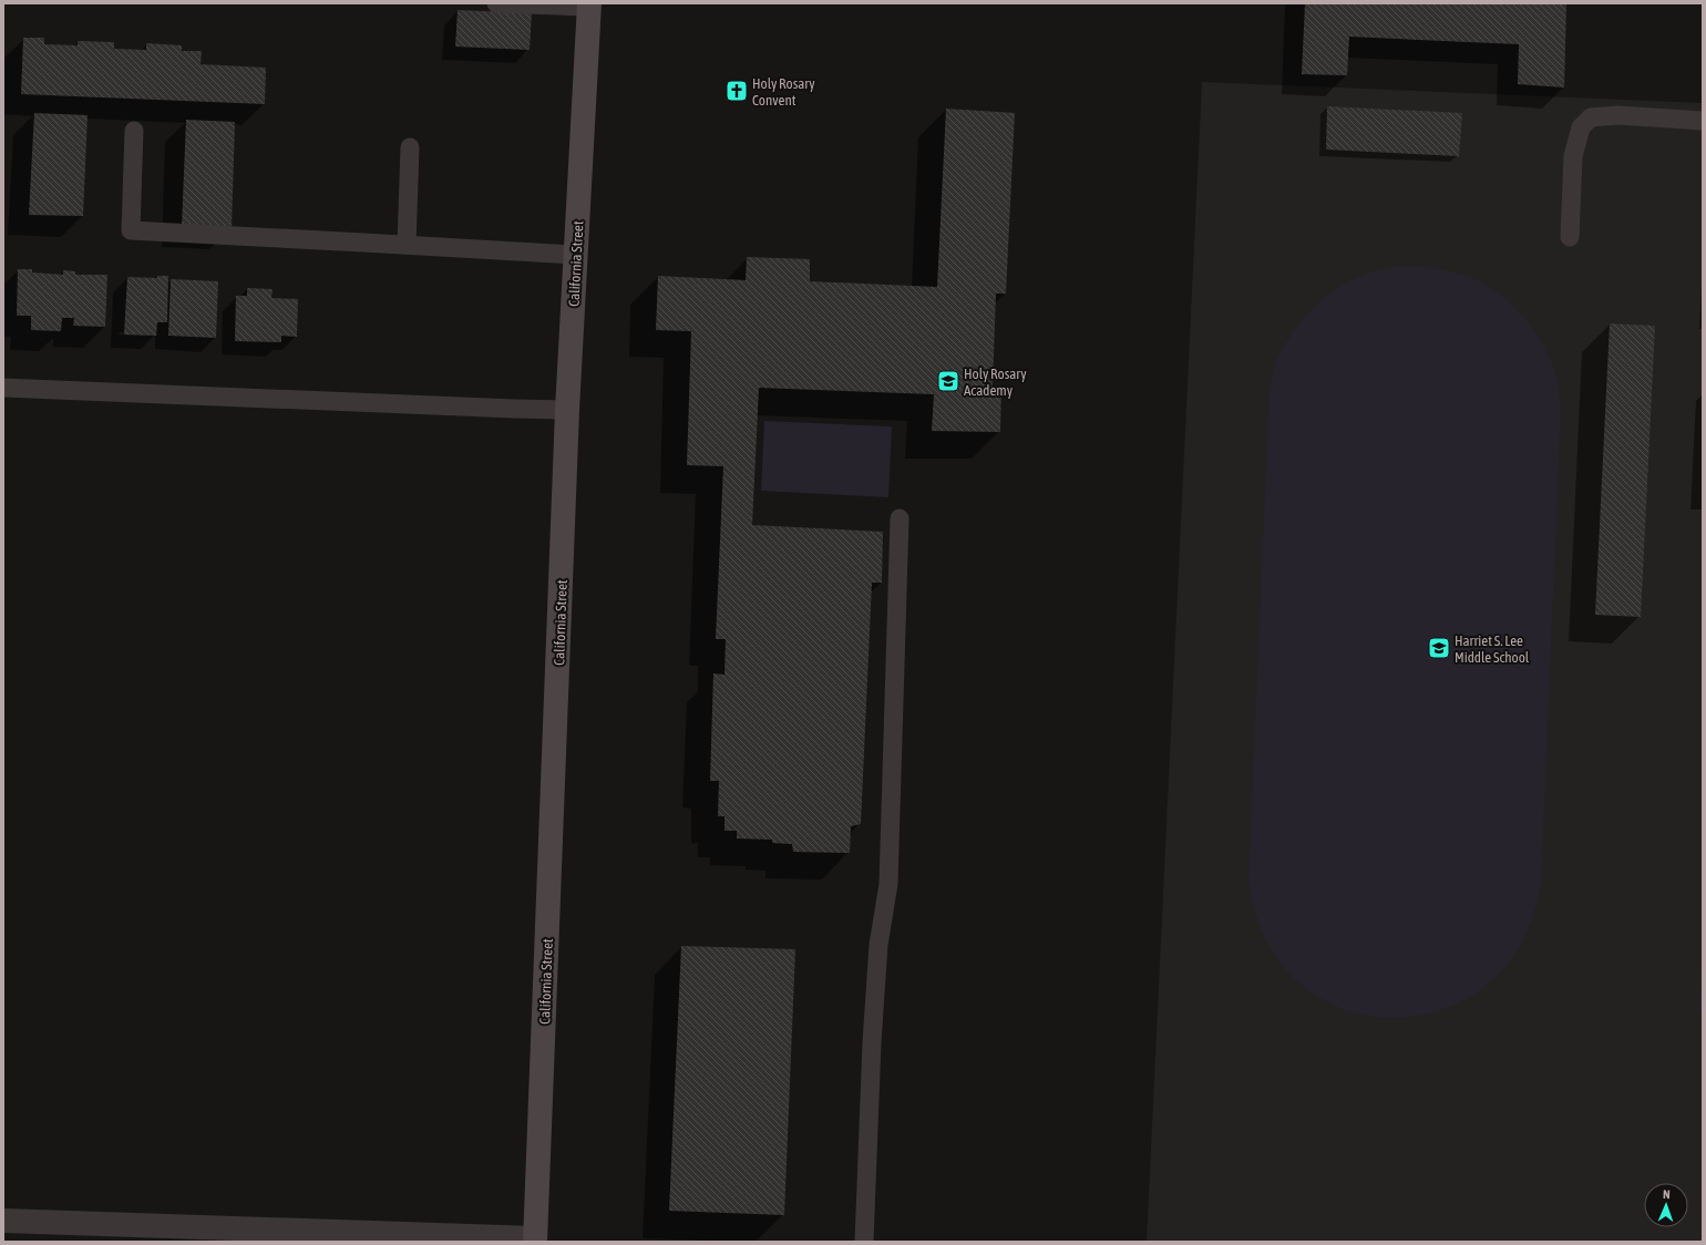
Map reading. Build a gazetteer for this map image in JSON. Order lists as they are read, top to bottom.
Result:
{
  "streets": {
    "street": ["California Street"]
  },
  "places": {
    "church": ["Holy Rosary Convent"],
    "school or university": ["Holy Rosary Academy", "Harriet S. Lee Middle School"]
  },
  "north": "top"
}
